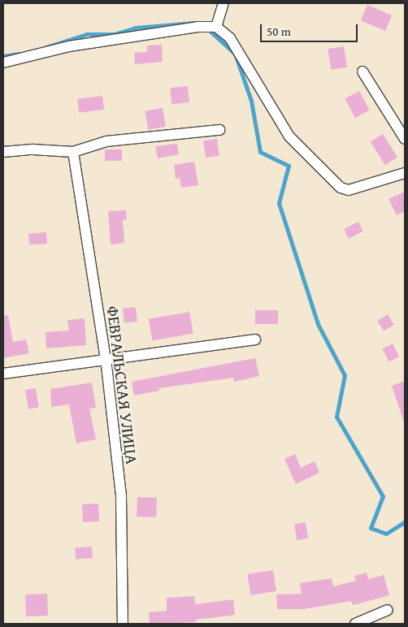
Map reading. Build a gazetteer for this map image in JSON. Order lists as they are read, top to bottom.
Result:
{
  "streets": {
    "street": ["ФЕВРАЛЬСКАЯ УЛИЦА"]
  },
  "scale_bar": "50 m"
}
